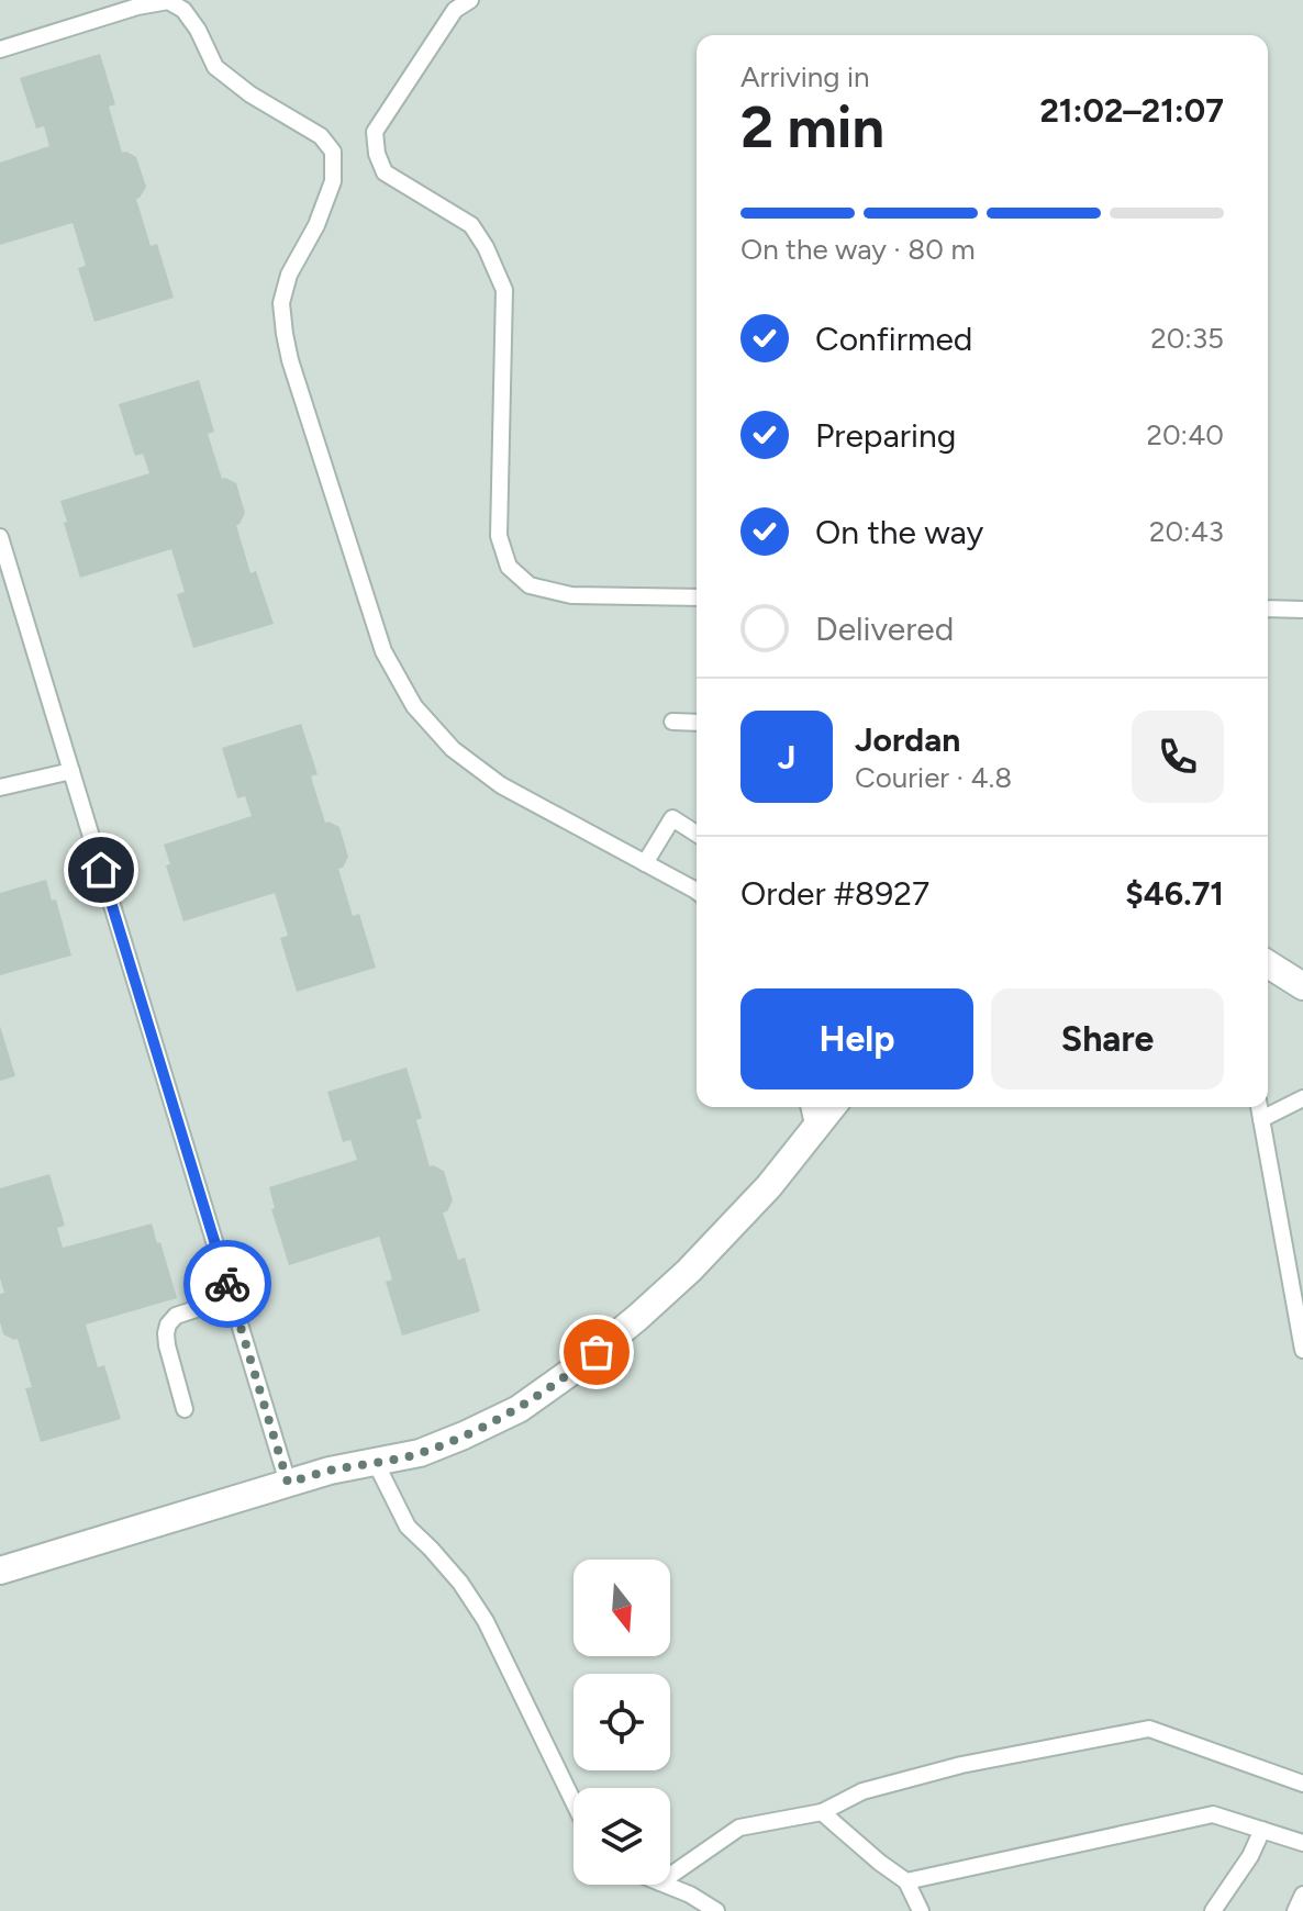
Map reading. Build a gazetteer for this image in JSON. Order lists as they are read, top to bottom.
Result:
{
  "north": "bottom",
  "page": {
    "heading": ["2 min", "Arriving in", "21:02–21:07"],
    "panel": [
      "Jordan",
      "Courier · 4.8",
      "Order #8927",
      "$46.71"
    ],
    "bar": "On the way · 80 m",
    "list": [
      ["Confirmed", "20:35"],
      ["Preparing", "20:40"],
      ["On the way", "20:43"],
      "Delivered"
    ],
    "round": "J",
    "buttons": ["Help", "Share"]
  }
}
